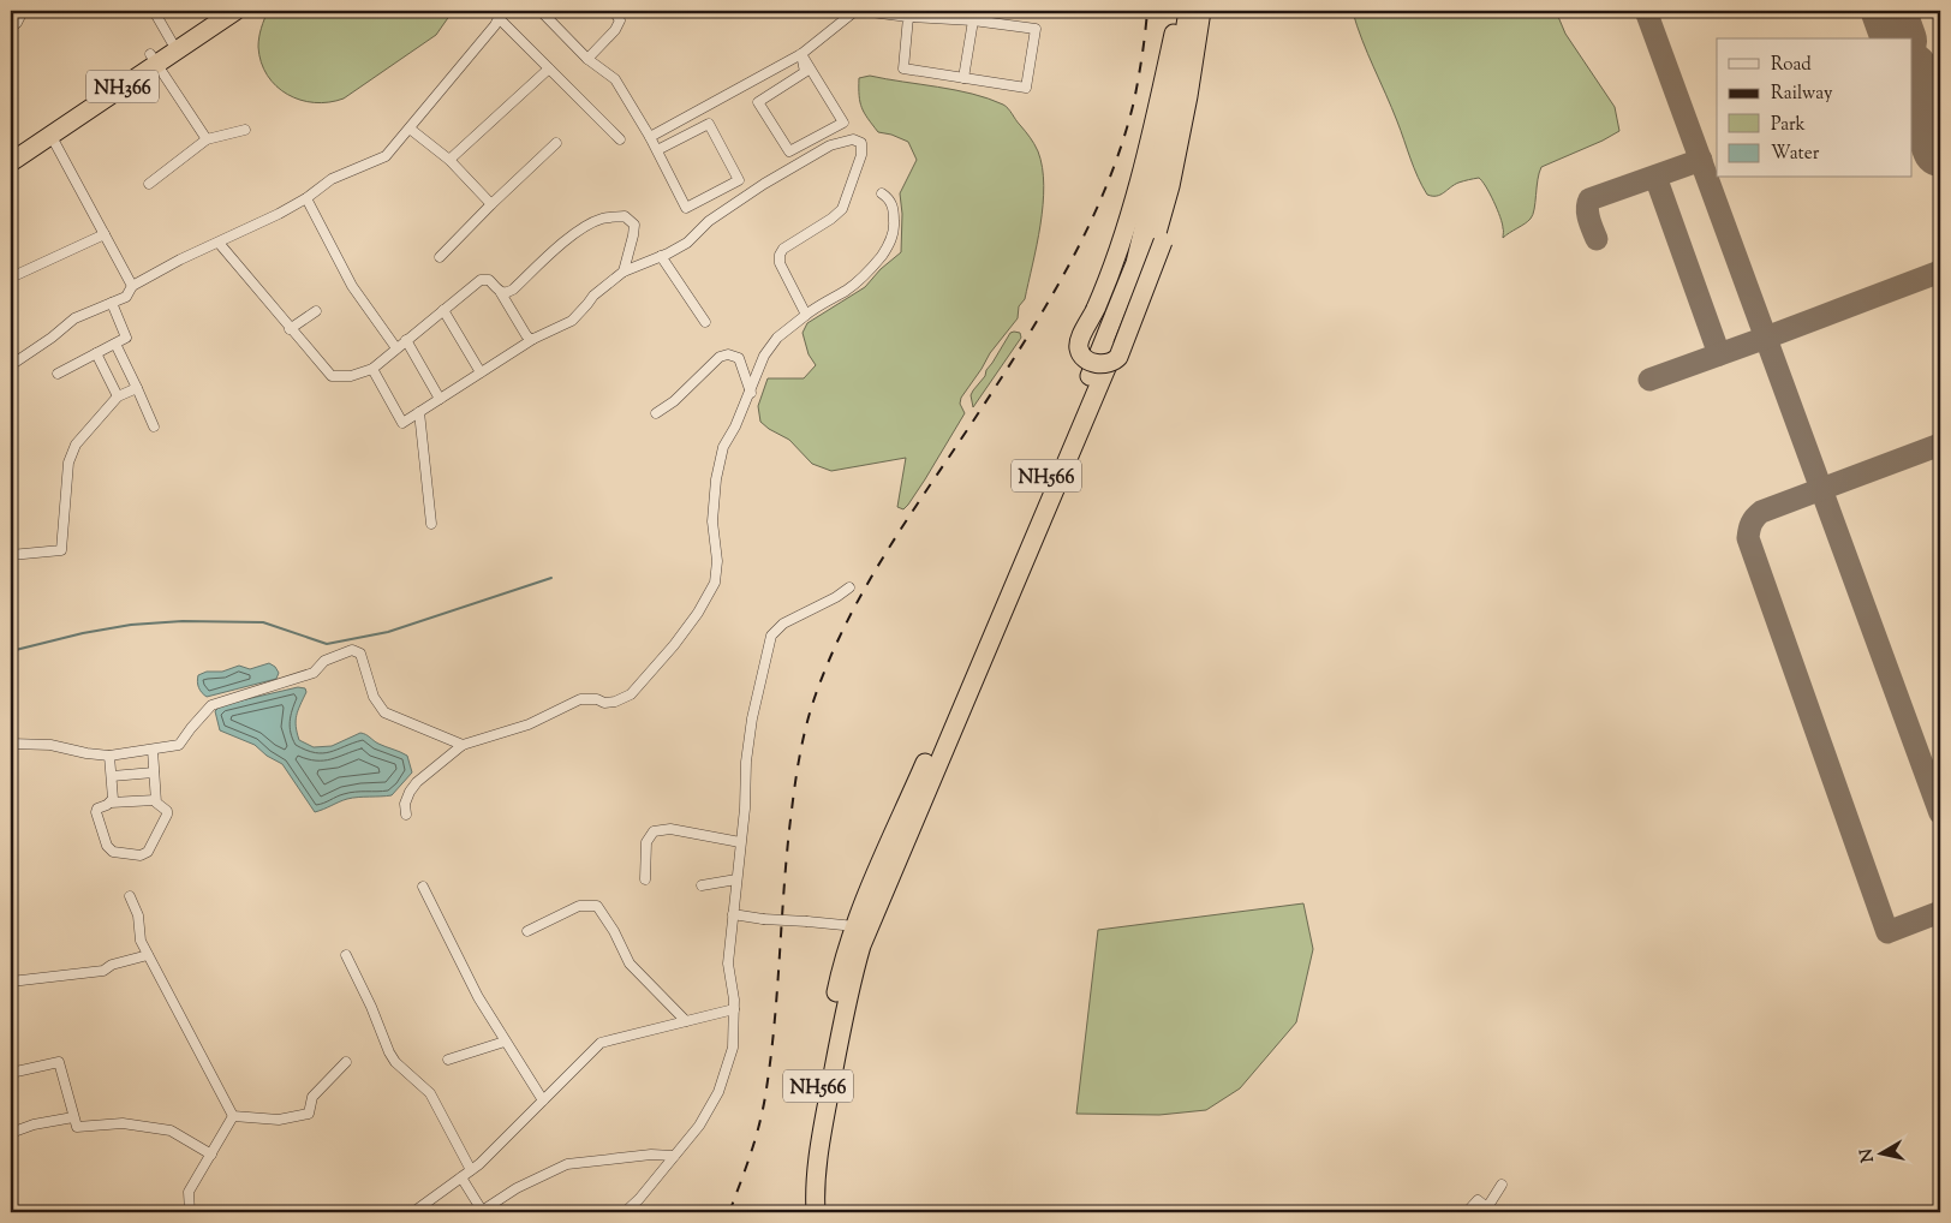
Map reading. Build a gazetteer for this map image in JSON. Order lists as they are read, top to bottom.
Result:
{
  "streets": {
    "highway": ["NH366", "NH566"]
  },
  "legend": [
    "Road",
    "Railway",
    "Park",
    "Water"
  ],
  "north": "left"
}
